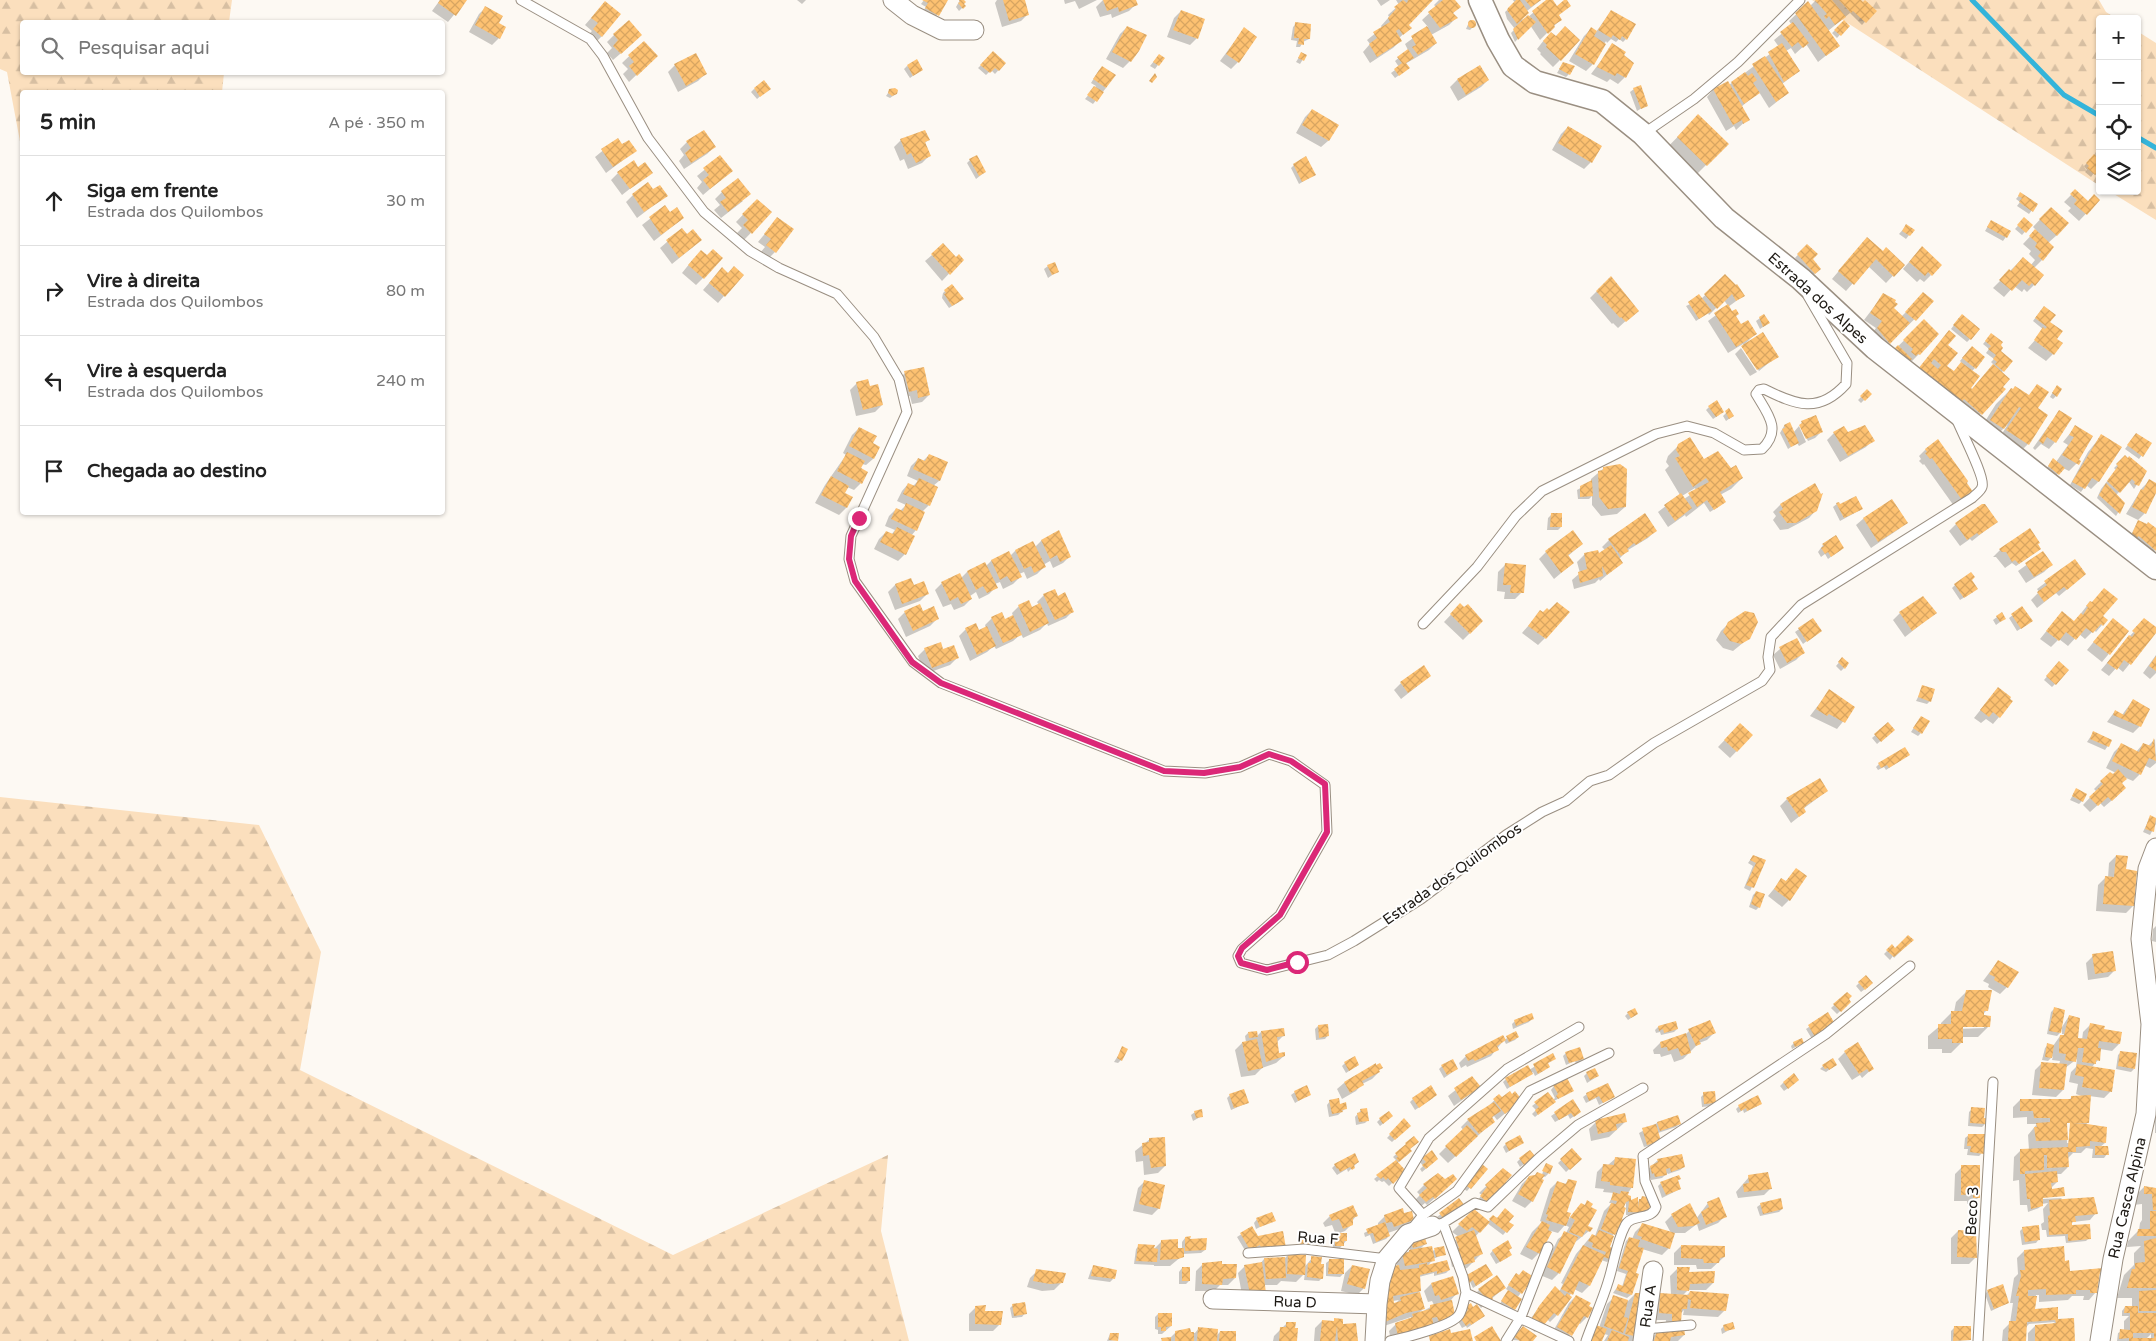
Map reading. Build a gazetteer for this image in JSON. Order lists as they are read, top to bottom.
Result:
{
  "streets": {
    "street": [
      "Estrada dos Alpes",
      "Rua Casca Alpina",
      "Rua D",
      "Rua A"
    ],
    "lane": ["Estrada dos Quilombos", "Beco 3", "Rua F"]
  },
  "crossings": [
    ["Estrada dos Alpes", "Estrada dos Quilombos"]
  ],
  "page": {
    "map_buttons": ["+", "−"],
    "search": "Pesquisar aqui",
    "heading": ["5 min", "A pé · 350 m"],
    "list": [
      ["Siga em frente", "Estrada dos Quilombos", "30 m"],
      ["Vire à direita", "Estrada dos Quilombos", "80 m"],
      ["Vire à esquerda", "Estrada dos Quilombos", "240 m"],
      "Chegada ao destino"
    ]
  }
}
